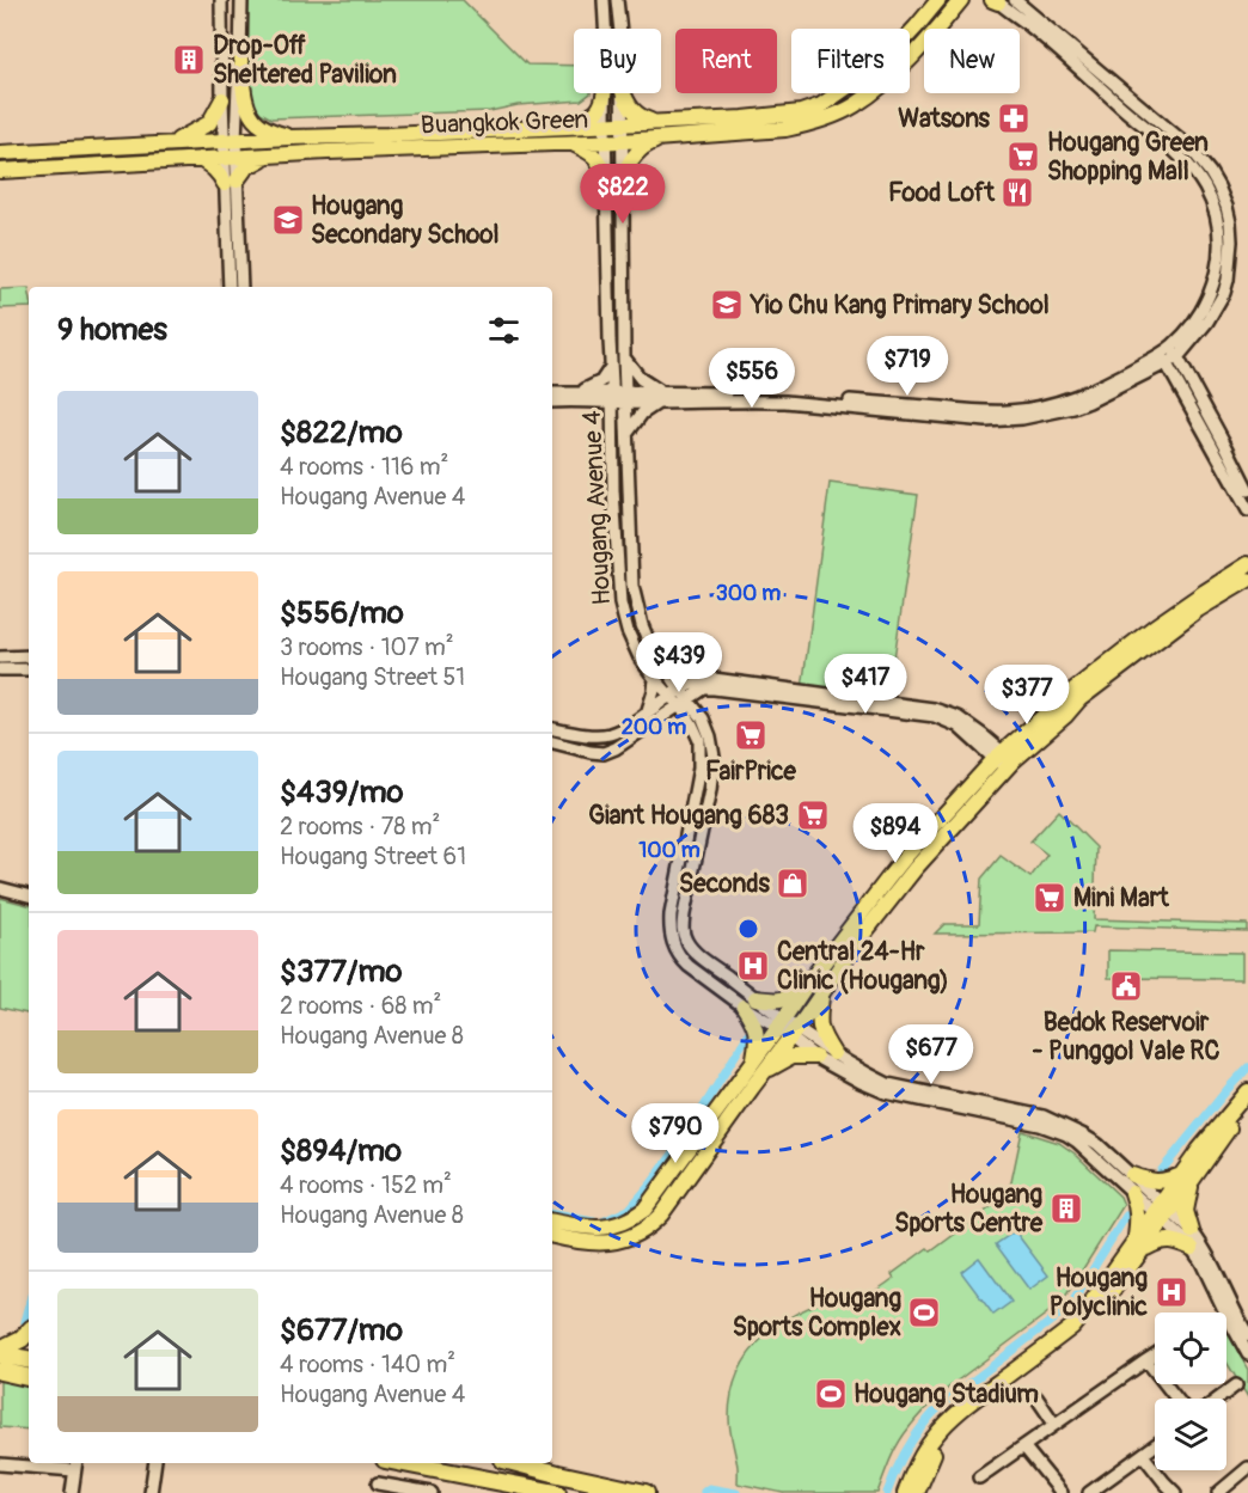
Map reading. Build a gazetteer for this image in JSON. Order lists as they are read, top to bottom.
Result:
{
  "streets": {
    "main road": ["Buangkok Green"],
    "street": ["Hougang Avenue 4"]
  },
  "crossings": [
    ["Buangkok Green", "Hougang Avenue 4"]
  ],
  "places": {
    "building": ["Drop-Off Sheltered Pavilion", "Hougang Sports Centre"],
    "pharmacy": ["Watsons"],
    "supermarket": [
      "Hougang Green Shopping Mall",
      "FairPrice",
      "Giant Hougang 683",
      "Mini Mart"
    ],
    "restaurant": ["Food Loft"],
    "school or university": ["Hougang Secondary School", "Yio Chu Kang Primary School"],
    "shop": ["Seconds"],
    "hospital": ["Central 24-Hr Clinic (Hougang)", "Hougang Polyclinic"],
    "public building": ["Bedok Reservoir - Punggol Vale RC"],
    "sports": ["Hougang Sports Complex", "Hougang Stadium"]
  },
  "page": {
    "chip": [
      "Buy",
      "Rent",
      "Filters",
      "New"
    ],
    "price": [
      "$822",
      "$719",
      "$556",
      "$439",
      "$417",
      "$377",
      "$894",
      "$677",
      "$790"
    ],
    "heading": "9 homes",
    "list": [
      {
        "name": "$822/mo",
        "note": "4 rooms · 116 m² · Hougang Avenue 4"
      },
      {
        "name": "$556/mo",
        "note": "3 rooms · 107 m² · Hougang Street 51"
      },
      {
        "name": "$439/mo",
        "note": "2 rooms · 78 m² · Hougang Street 61"
      },
      {
        "name": "$377/mo",
        "note": "2 rooms · 68 m² · Hougang Avenue 8"
      },
      {
        "name": "$894/mo",
        "note": "4 rooms · 152 m² · Hougang Avenue 8"
      },
      {
        "name": "$677/mo",
        "note": "4 rooms · 140 m² · Hougang Avenue 4"
      }
    ]
  },
  "rings": ["300 m", "200 m", "100 m"]
}
